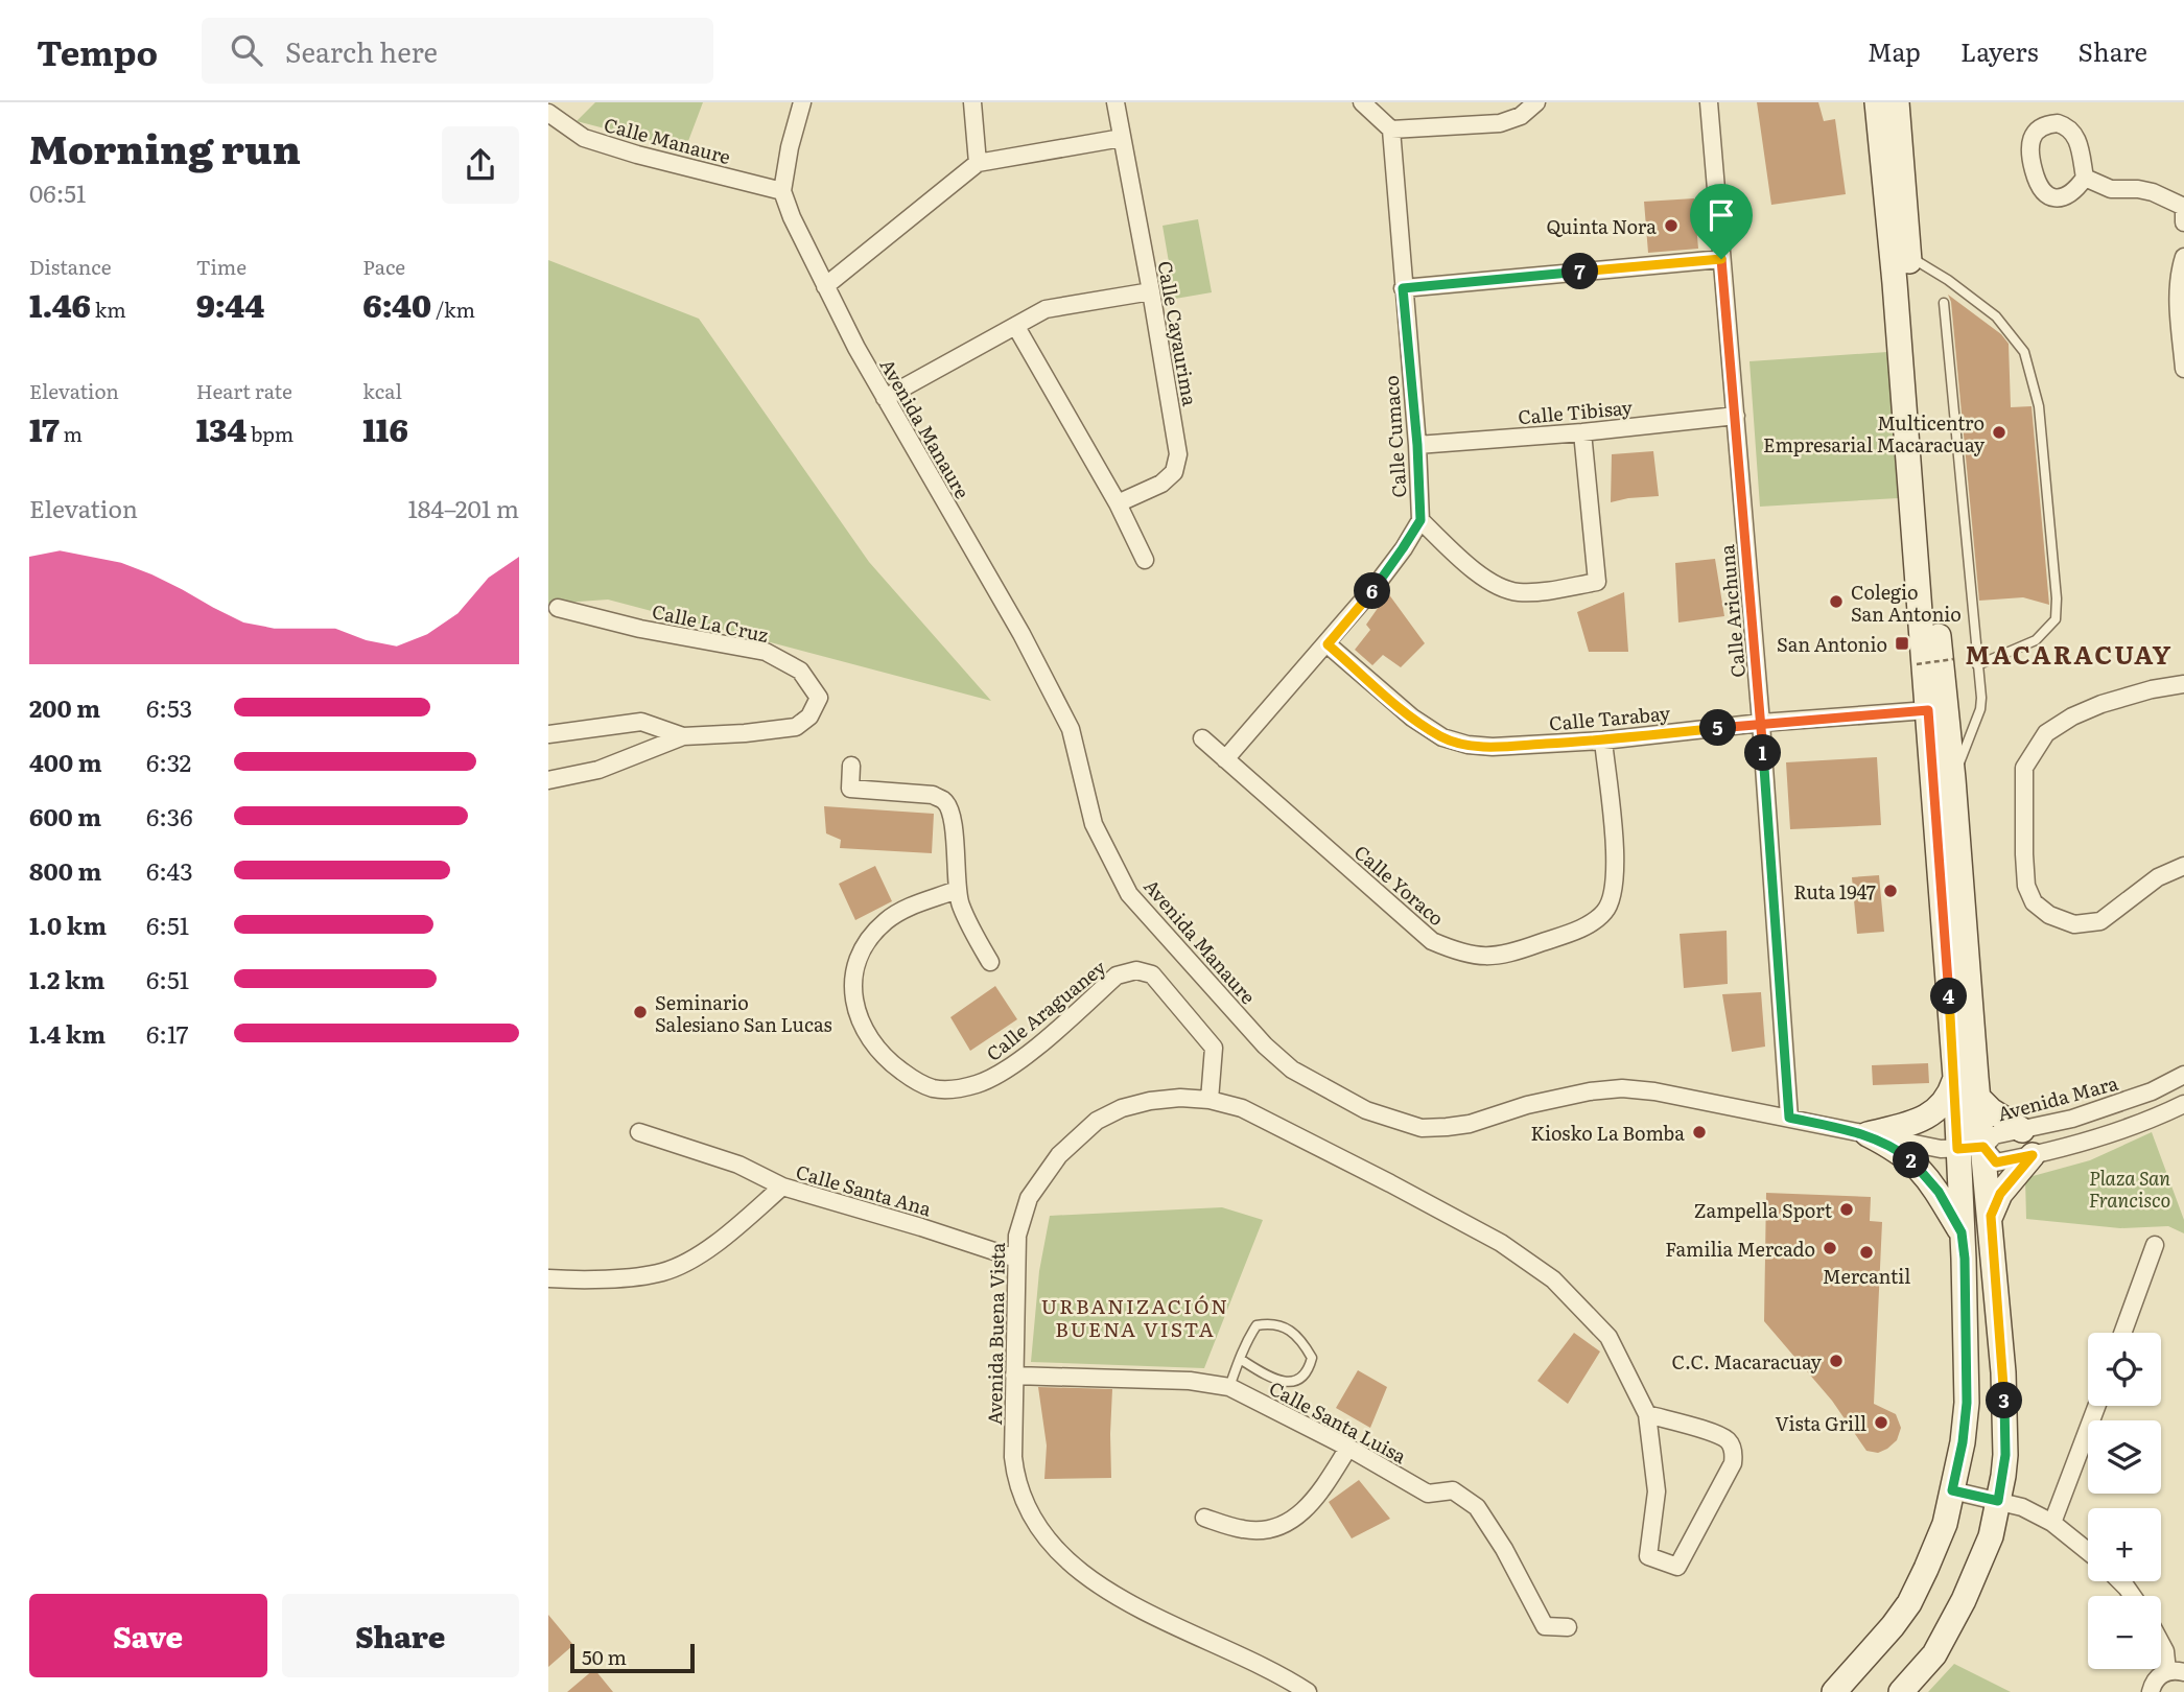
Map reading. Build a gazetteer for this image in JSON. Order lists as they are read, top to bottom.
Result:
{
  "streets": {
    "street": [
      "Calle Manaure",
      "Calle Cayaurima",
      "Calle Tibisay",
      "Avenida Manaure",
      "Calle Cumaco",
      "Calle Arichuna",
      "Calle La Cruz",
      "Calle Tarabay",
      "Calle Yoraco",
      "Calle Araguaney",
      "Avenida Mara",
      "Calle Santa Ana",
      "Avenida Buena Vista",
      "Calle Santa Luisa"
    ]
  },
  "crossings": [
    ["Calle Manaure", "Avenida Manaure"],
    ["Calle Tibisay", "Calle Cumaco"],
    ["Calle Tibisay", "Calle Arichuna"],
    ["Avenida Manaure", "Calle Arichuna"],
    ["Avenida Manaure", "Avenida Mara"],
    ["Calle Cumaco", "Calle Tarabay"],
    ["Calle Cumaco", "Calle Yoraco"],
    ["Calle Arichuna", "Calle Tarabay"],
    ["Calle Tarabay", "Calle Yoraco"],
    ["Calle Araguaney", "Avenida Buena Vista"],
    ["Calle Santa Ana", "Avenida Buena Vista"],
    ["Avenida Buena Vista", "Calle Santa Luisa"]
  ],
  "districts": ["MACARACUAY", "URBANIZACIÓN BUENA VISTA"],
  "parks": ["Plaza San Francisco"],
  "places": {
    "other": [
      "Quinta Nora",
      "Multicentro Empresarial Macaracuay",
      "Colegio San Antonio",
      "Ruta 1947",
      "Seminario Salesiano San Lucas",
      "Kiosko La Bomba",
      "Zampella Sport",
      "Familia Mercado",
      "Mercantil",
      "C.C. Macaracuay",
      "Vista Grill"
    ],
    "transit": ["San Antonio"]
  },
  "scale_bar": "50 m",
  "page": {
    "header": "Tempo",
    "search": "Search here",
    "nav": ["Map", "Layers", "Share"],
    "heading": ["Morning run", "06:51"],
    "stats": [
      ["Distance", "1.46 km"],
      ["Time", "9:44"],
      ["Pace", "6:40 /km"],
      ["Elevation", "17 m"],
      ["Heart rate", "134 bpm"],
      ["kcal", "116"]
    ],
    "pins": [
      "7",
      "6",
      "5",
      "1",
      "4",
      "2",
      "3"
    ],
    "chart": ["Elevation", "184–201 m"],
    "list": [
      {
        "name": "200 m",
        "note": "6:53"
      },
      {
        "name": "400 m",
        "note": "6:32"
      },
      {
        "name": "600 m",
        "note": "6:36"
      },
      {
        "name": "800 m",
        "note": "6:43"
      },
      {
        "name": "1.0 km",
        "note": "6:51"
      },
      {
        "name": "1.2 km",
        "note": "6:51"
      },
      {
        "name": "1.4 km",
        "note": "6:17"
      }
    ],
    "map_buttons": ["+", "−"],
    "buttons": ["Save", "Share"],
    "scale": "50 m"
  }
}
